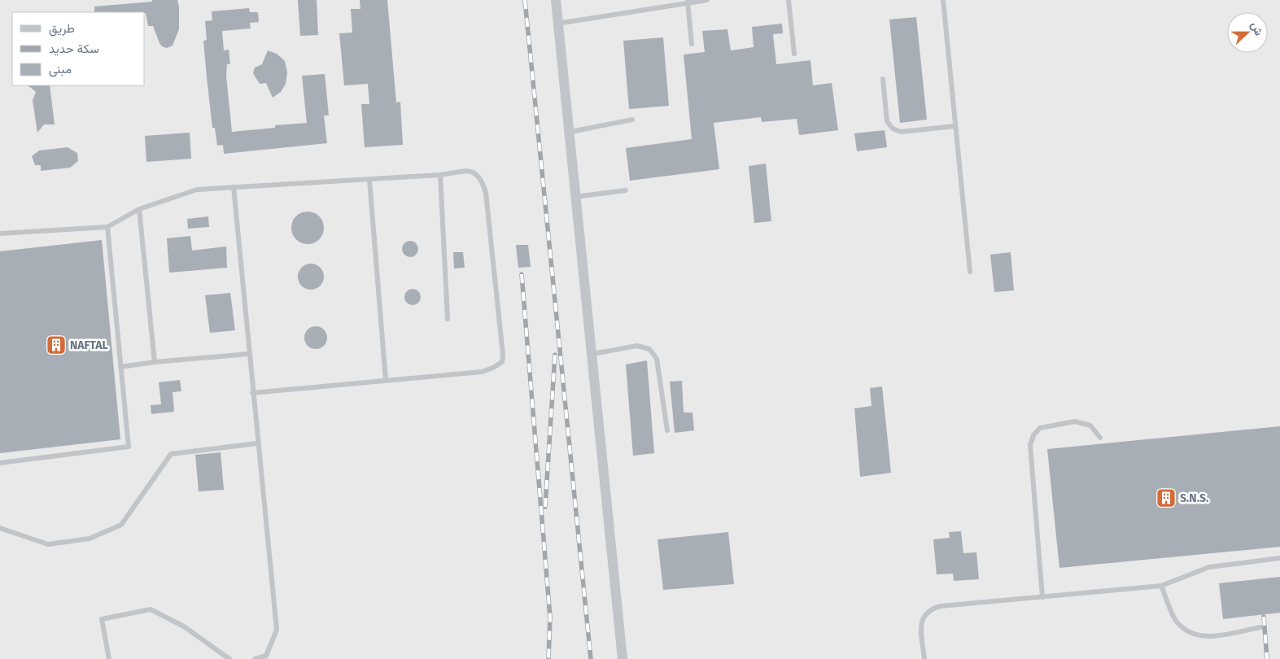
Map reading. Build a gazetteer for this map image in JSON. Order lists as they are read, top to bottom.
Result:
{
  "places": {
    "building": ["NAFTAL", "S.N.S."]
  },
  "legend": ["طريق", "سكة حديد", "مبنى"],
  "north": "right"
}
